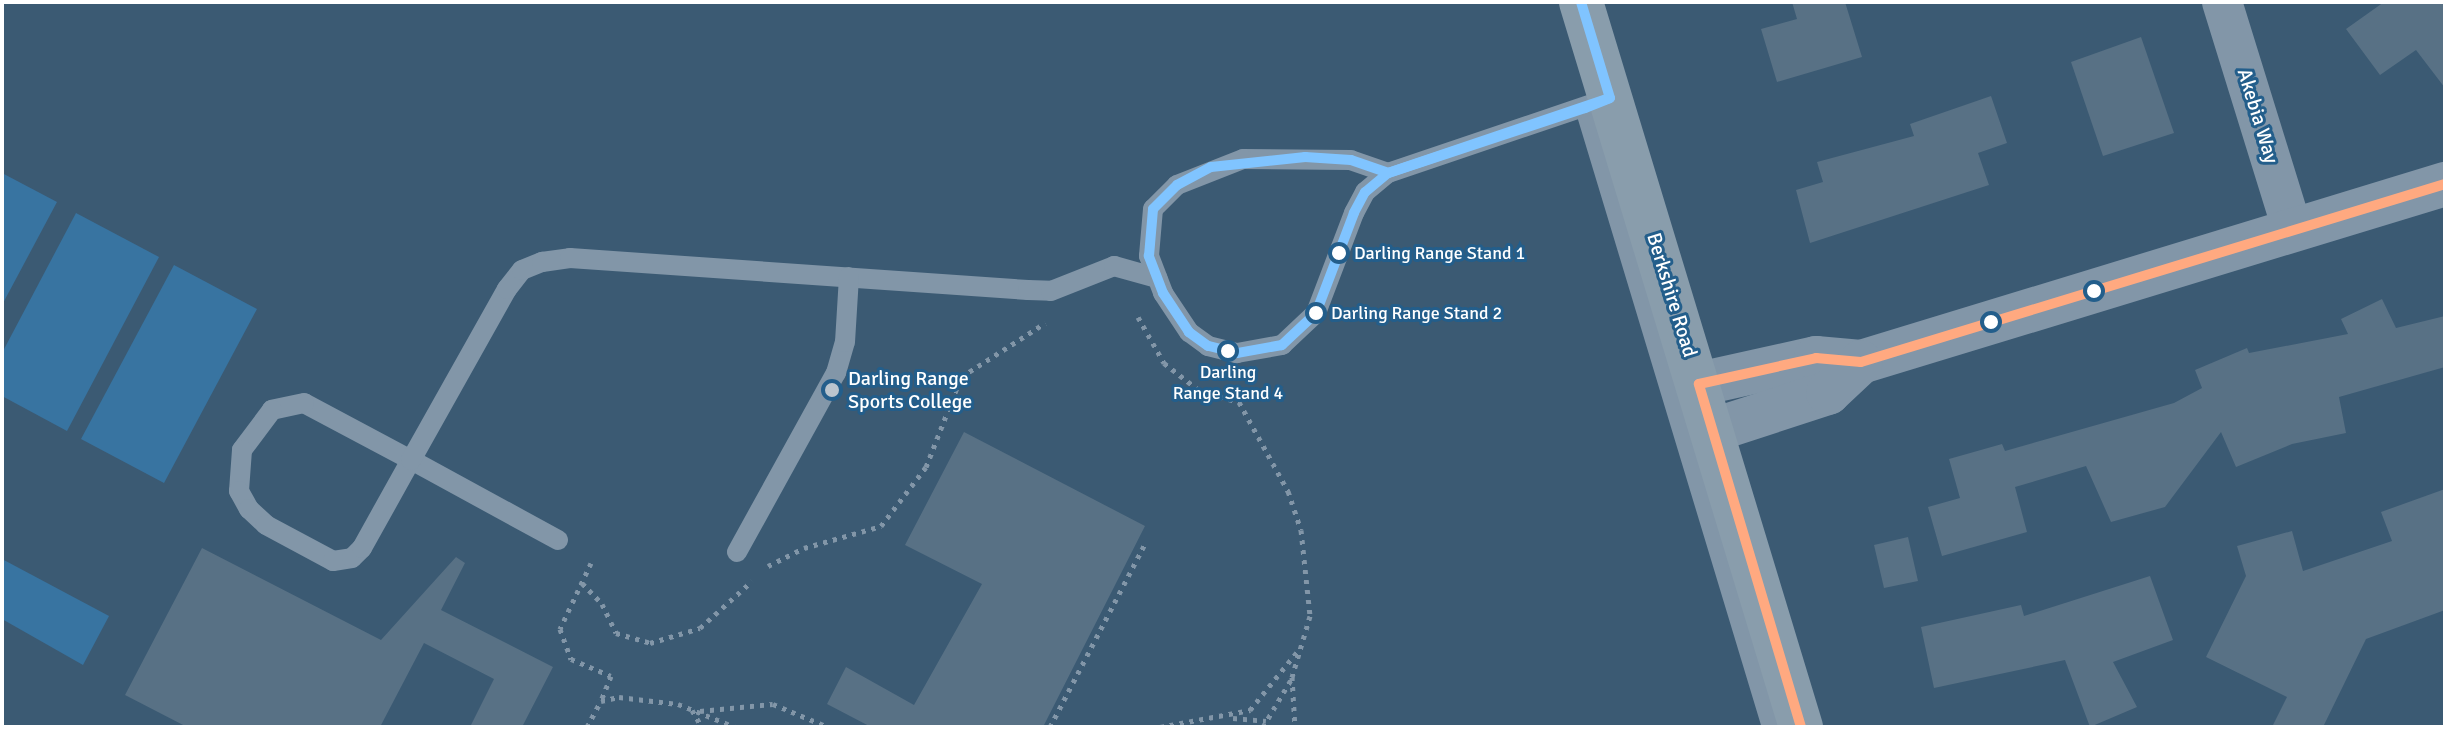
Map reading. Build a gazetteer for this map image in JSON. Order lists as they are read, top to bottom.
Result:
{
  "streets": {
    "main road": ["Berkshire Road"],
    "street": ["Akebia Way"]
  },
  "places": [
    "Darling Range Stand 1",
    "Darling Range Stand 2",
    "Darling Range Stand 4",
    "Darling Range Sports College"
  ]
}
